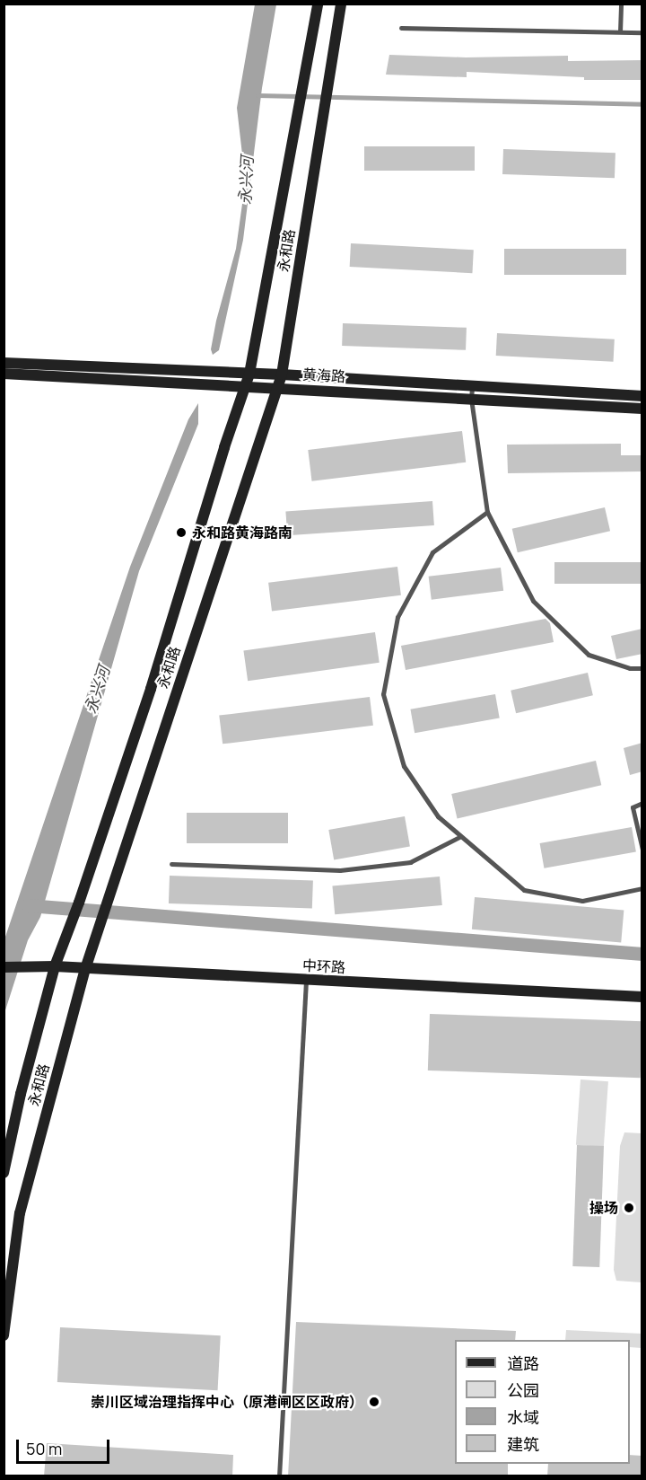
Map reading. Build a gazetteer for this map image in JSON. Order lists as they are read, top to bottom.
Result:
{
  "streets": {
    "main road": ["永和路", "黄海路", "中环路"]
  },
  "crossings": [
    ["永和路", "黄海路"],
    ["永和路", "中环路"]
  ],
  "water": ["永兴河"],
  "places": ["永和路黄海路南", "操场", "崇川区域治理指挥中心（原港闸区区政府）"],
  "legend": [
    "道路",
    "公园",
    "水域",
    "建筑"
  ],
  "scale_bar": "50 m"
}
